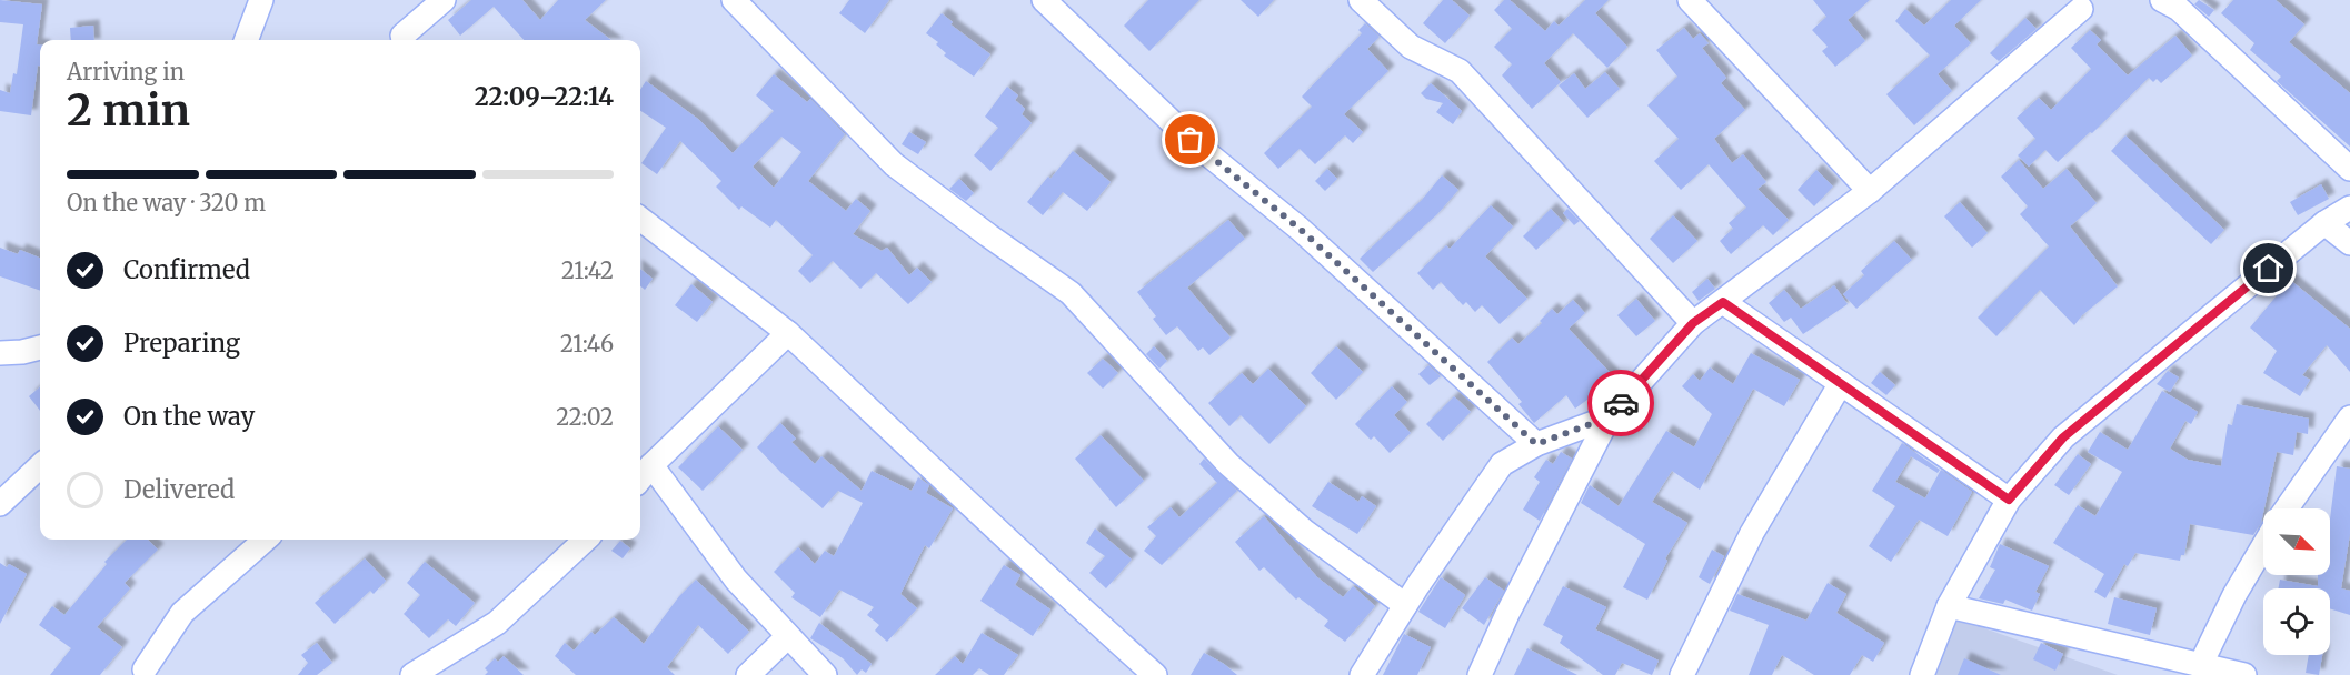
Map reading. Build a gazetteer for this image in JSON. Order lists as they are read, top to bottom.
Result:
{
  "north": "bottom right",
  "page": {
    "heading": ["2 min", "Arriving in", "22:09–22:14"],
    "bar": "On the way · 320 m",
    "list": [
      ["Confirmed", "21:42"],
      ["Preparing", "21:46"],
      ["On the way", "22:02"],
      "Delivered"
    ]
  }
}
